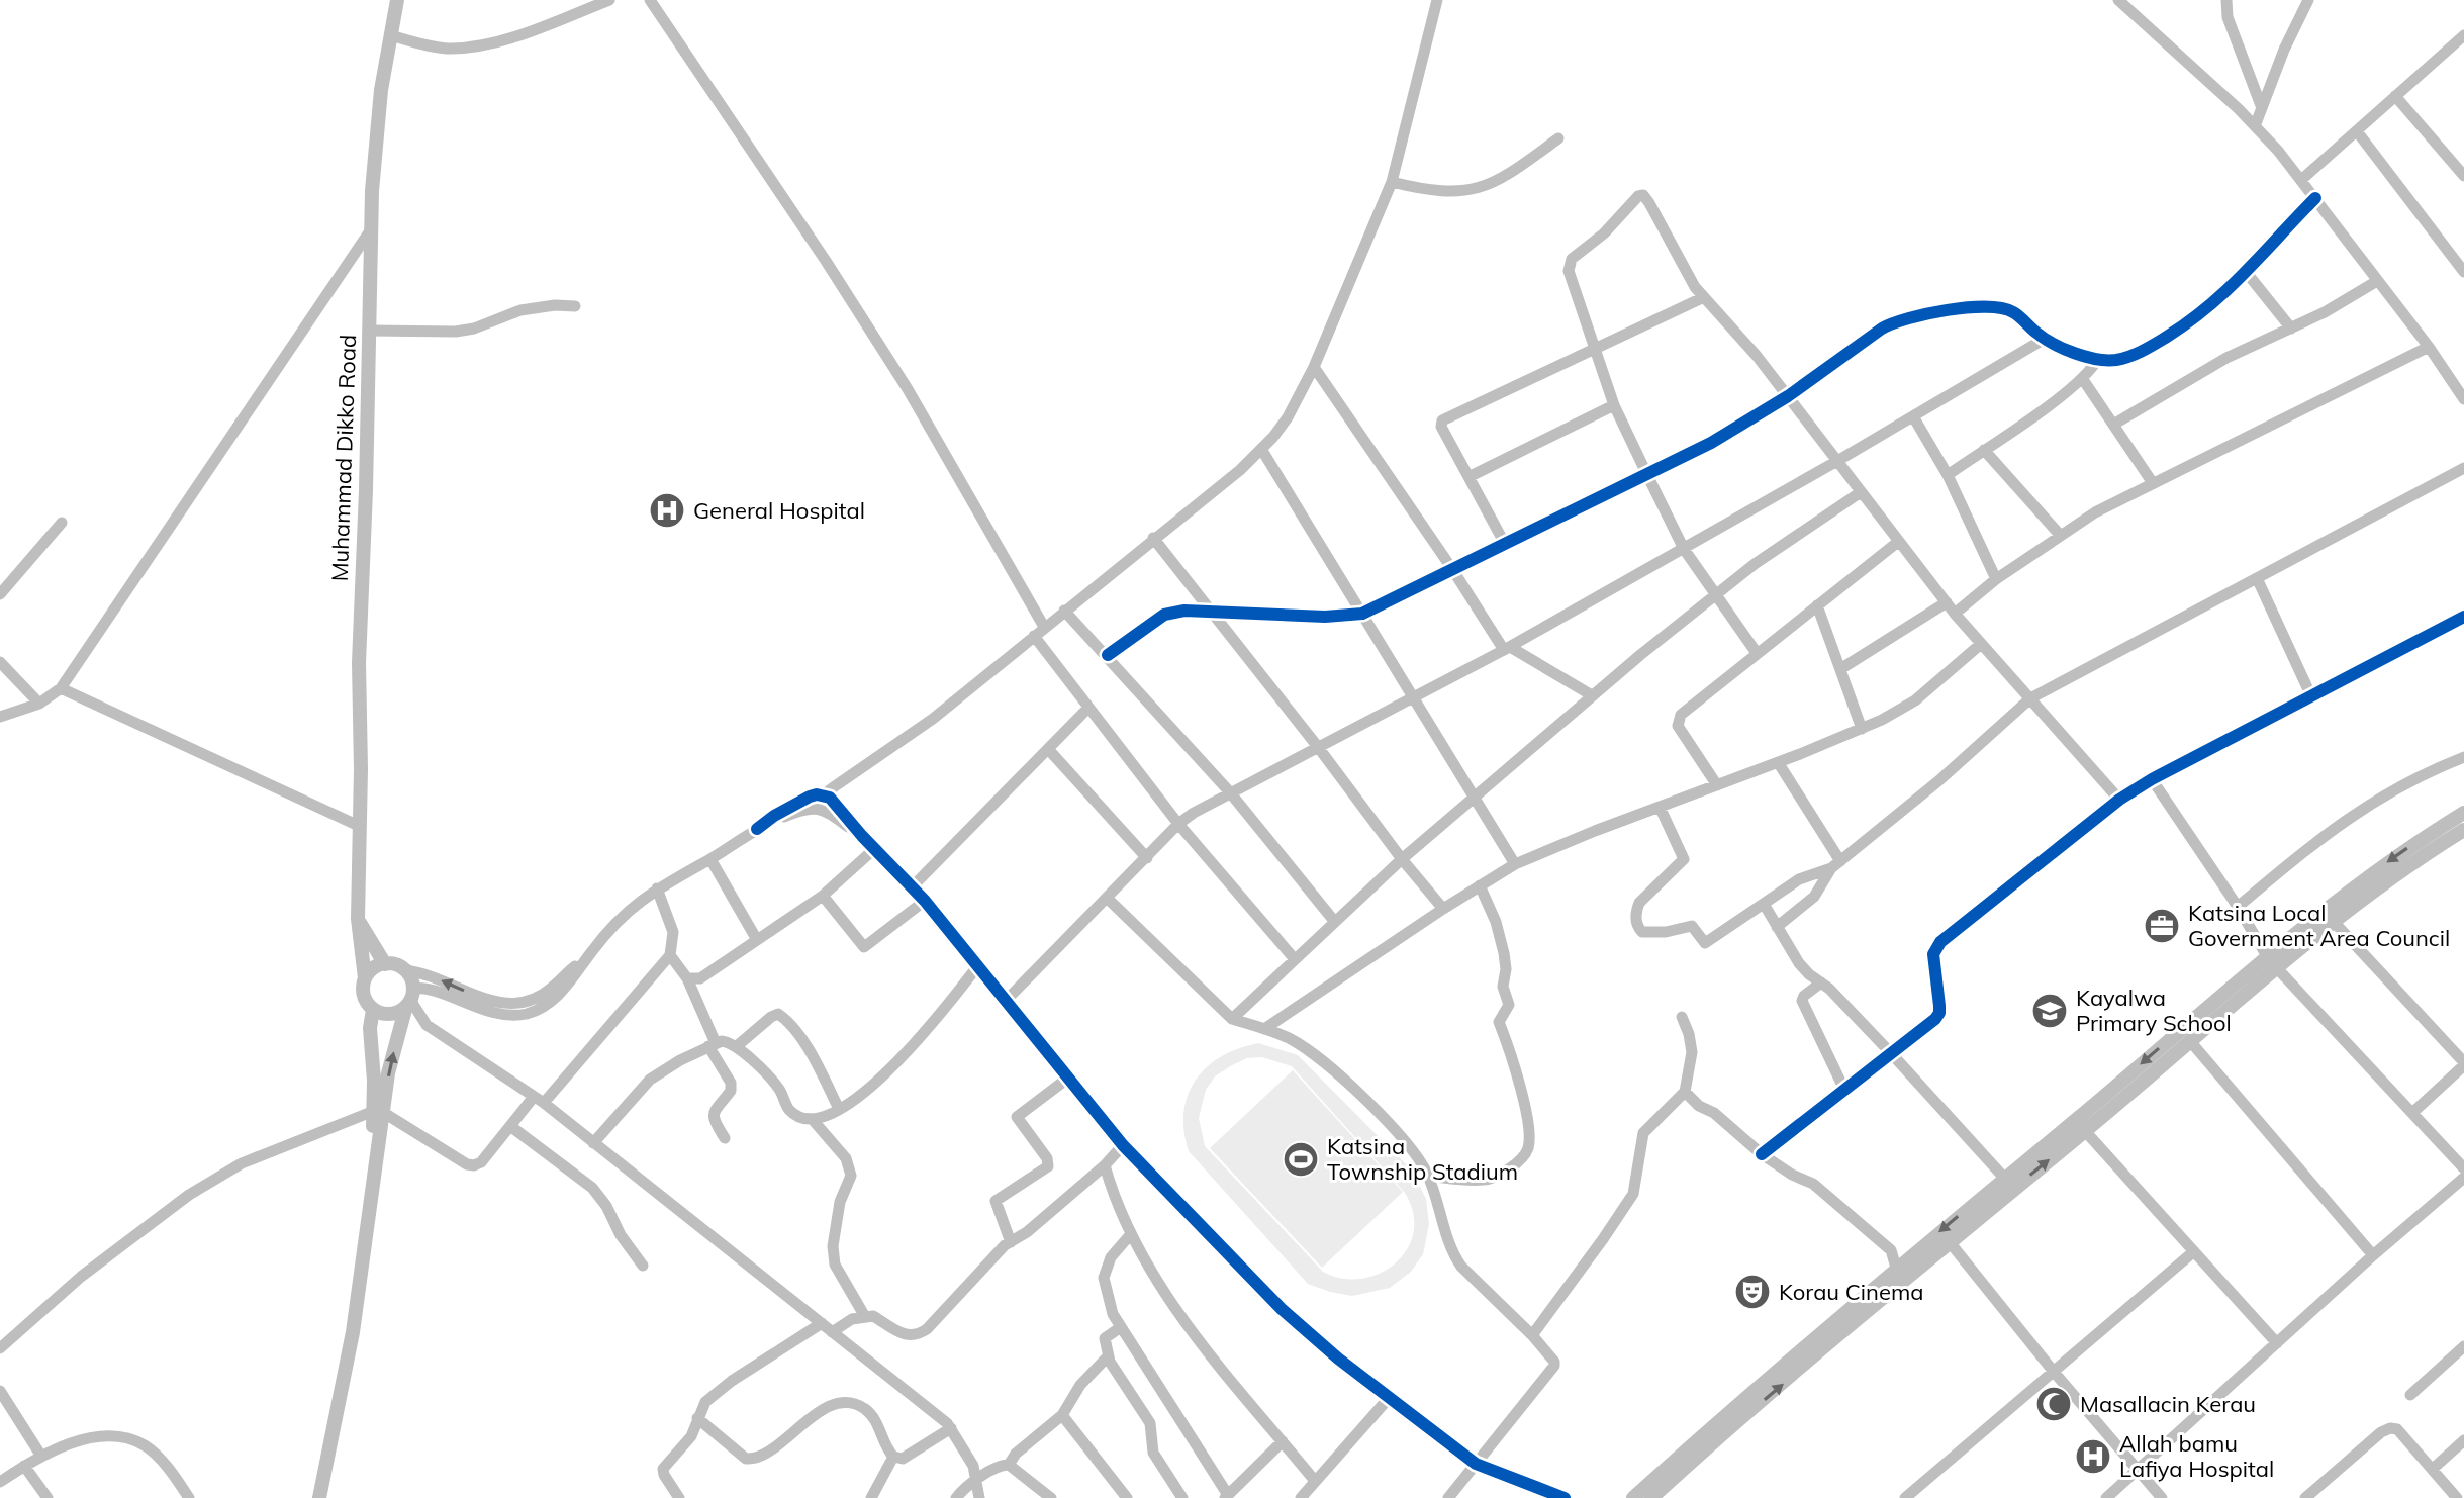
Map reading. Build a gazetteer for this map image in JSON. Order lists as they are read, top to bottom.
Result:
{
  "streets": {
    "main road": ["Muhammad Dikko Road"]
  },
  "places": {
    "hospital": ["General Hospital", "Allah bamu Lafiya Hospital"],
    "office": ["Katsina Local Government Area Council"],
    "school or university": ["Kayalwa Primary School"],
    "sports": ["Katsina Township Stadium"],
    "theatre": ["Korau Cinema"],
    "mosque": ["Masallacin Kerau"]
  }
}
